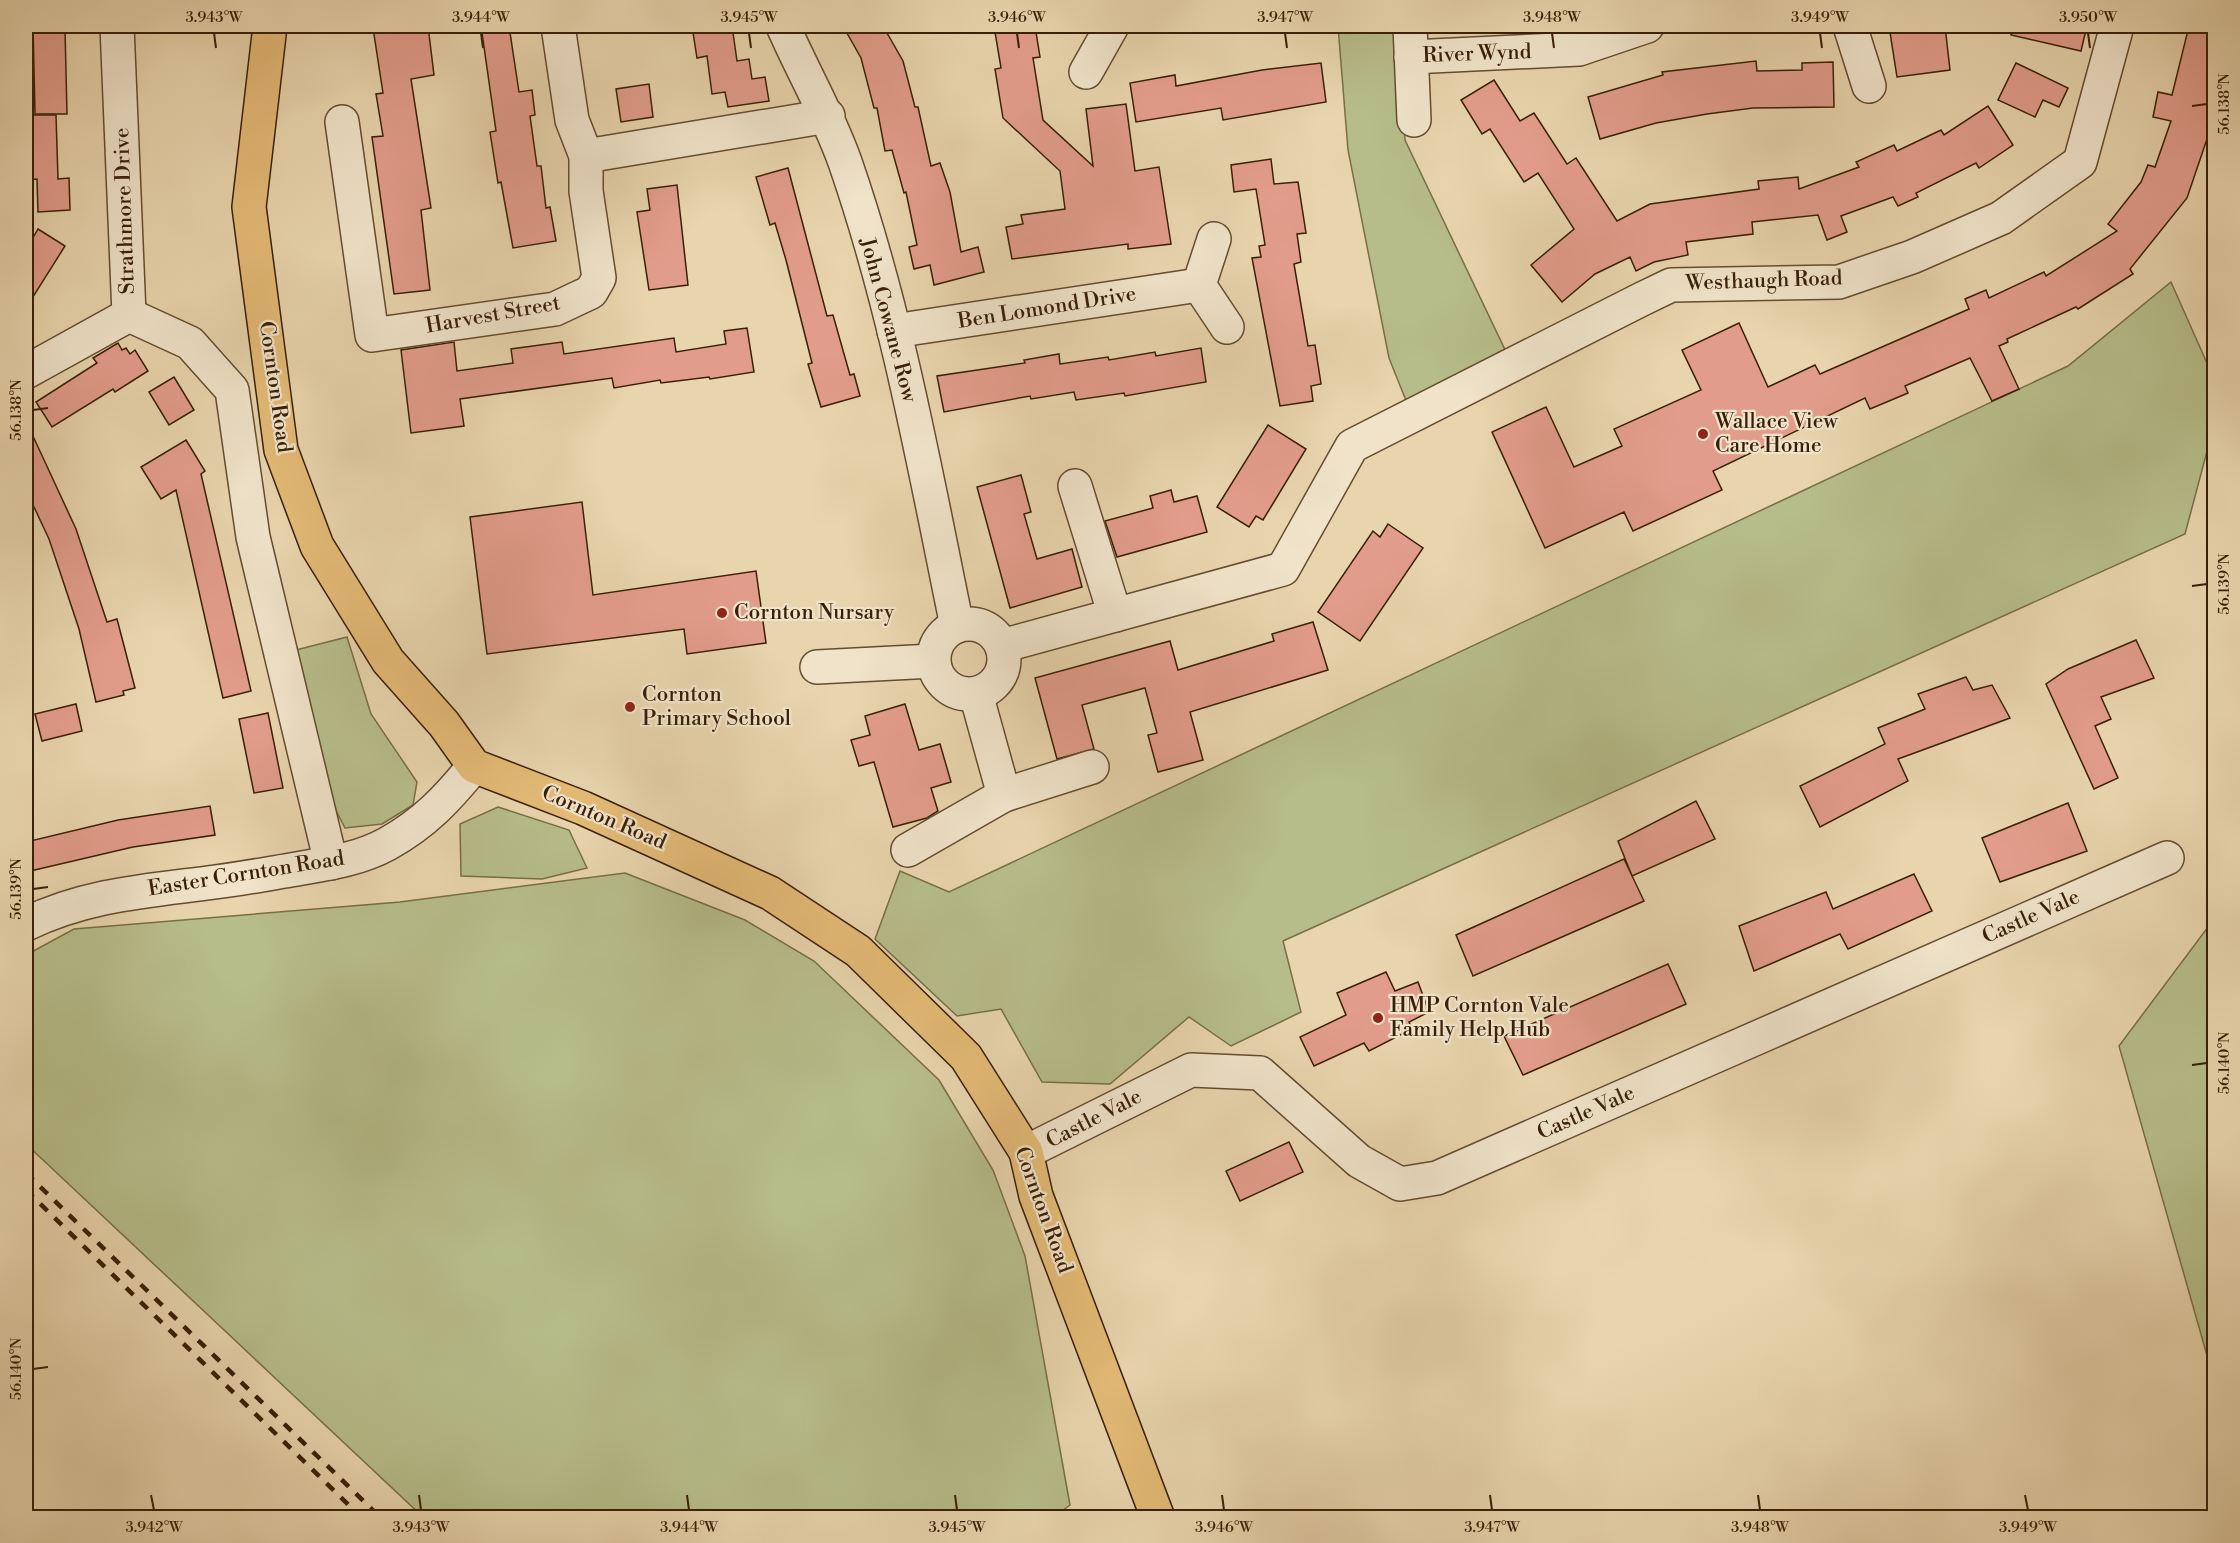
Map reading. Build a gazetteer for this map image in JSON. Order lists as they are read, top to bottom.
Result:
{
  "streets": {
    "main road": ["Cornton Road"],
    "street": [
      "River Wynd",
      "Strathmore Drive",
      "Westhaugh Road",
      "Ben Lomond Drive",
      "Harvest Street",
      "John Cowane Row",
      "Easter Cornton Road",
      "Castle Vale"
    ]
  },
  "crossings": [
    ["Ben Lomond Drive", "John Cowane Row"],
    ["Cornton Road", "Easter Cornton Road"],
    ["Cornton Road", "Castle Vale"]
  ],
  "places": [
    "Wallace View Care Home",
    "Cornton Nursary",
    "Cornton Primary School",
    "HMP Cornton Vale Family Help Hub"
  ],
  "coordinates": [
    "3.943°W",
    "3.944°W",
    "3.945°W",
    "3.946°W",
    "3.947°W",
    "3.948°W",
    "3.949°W",
    "3.950°W",
    "56.138°N",
    "56.139°N",
    "56.140°N",
    "3.942°W"
  ]
}
